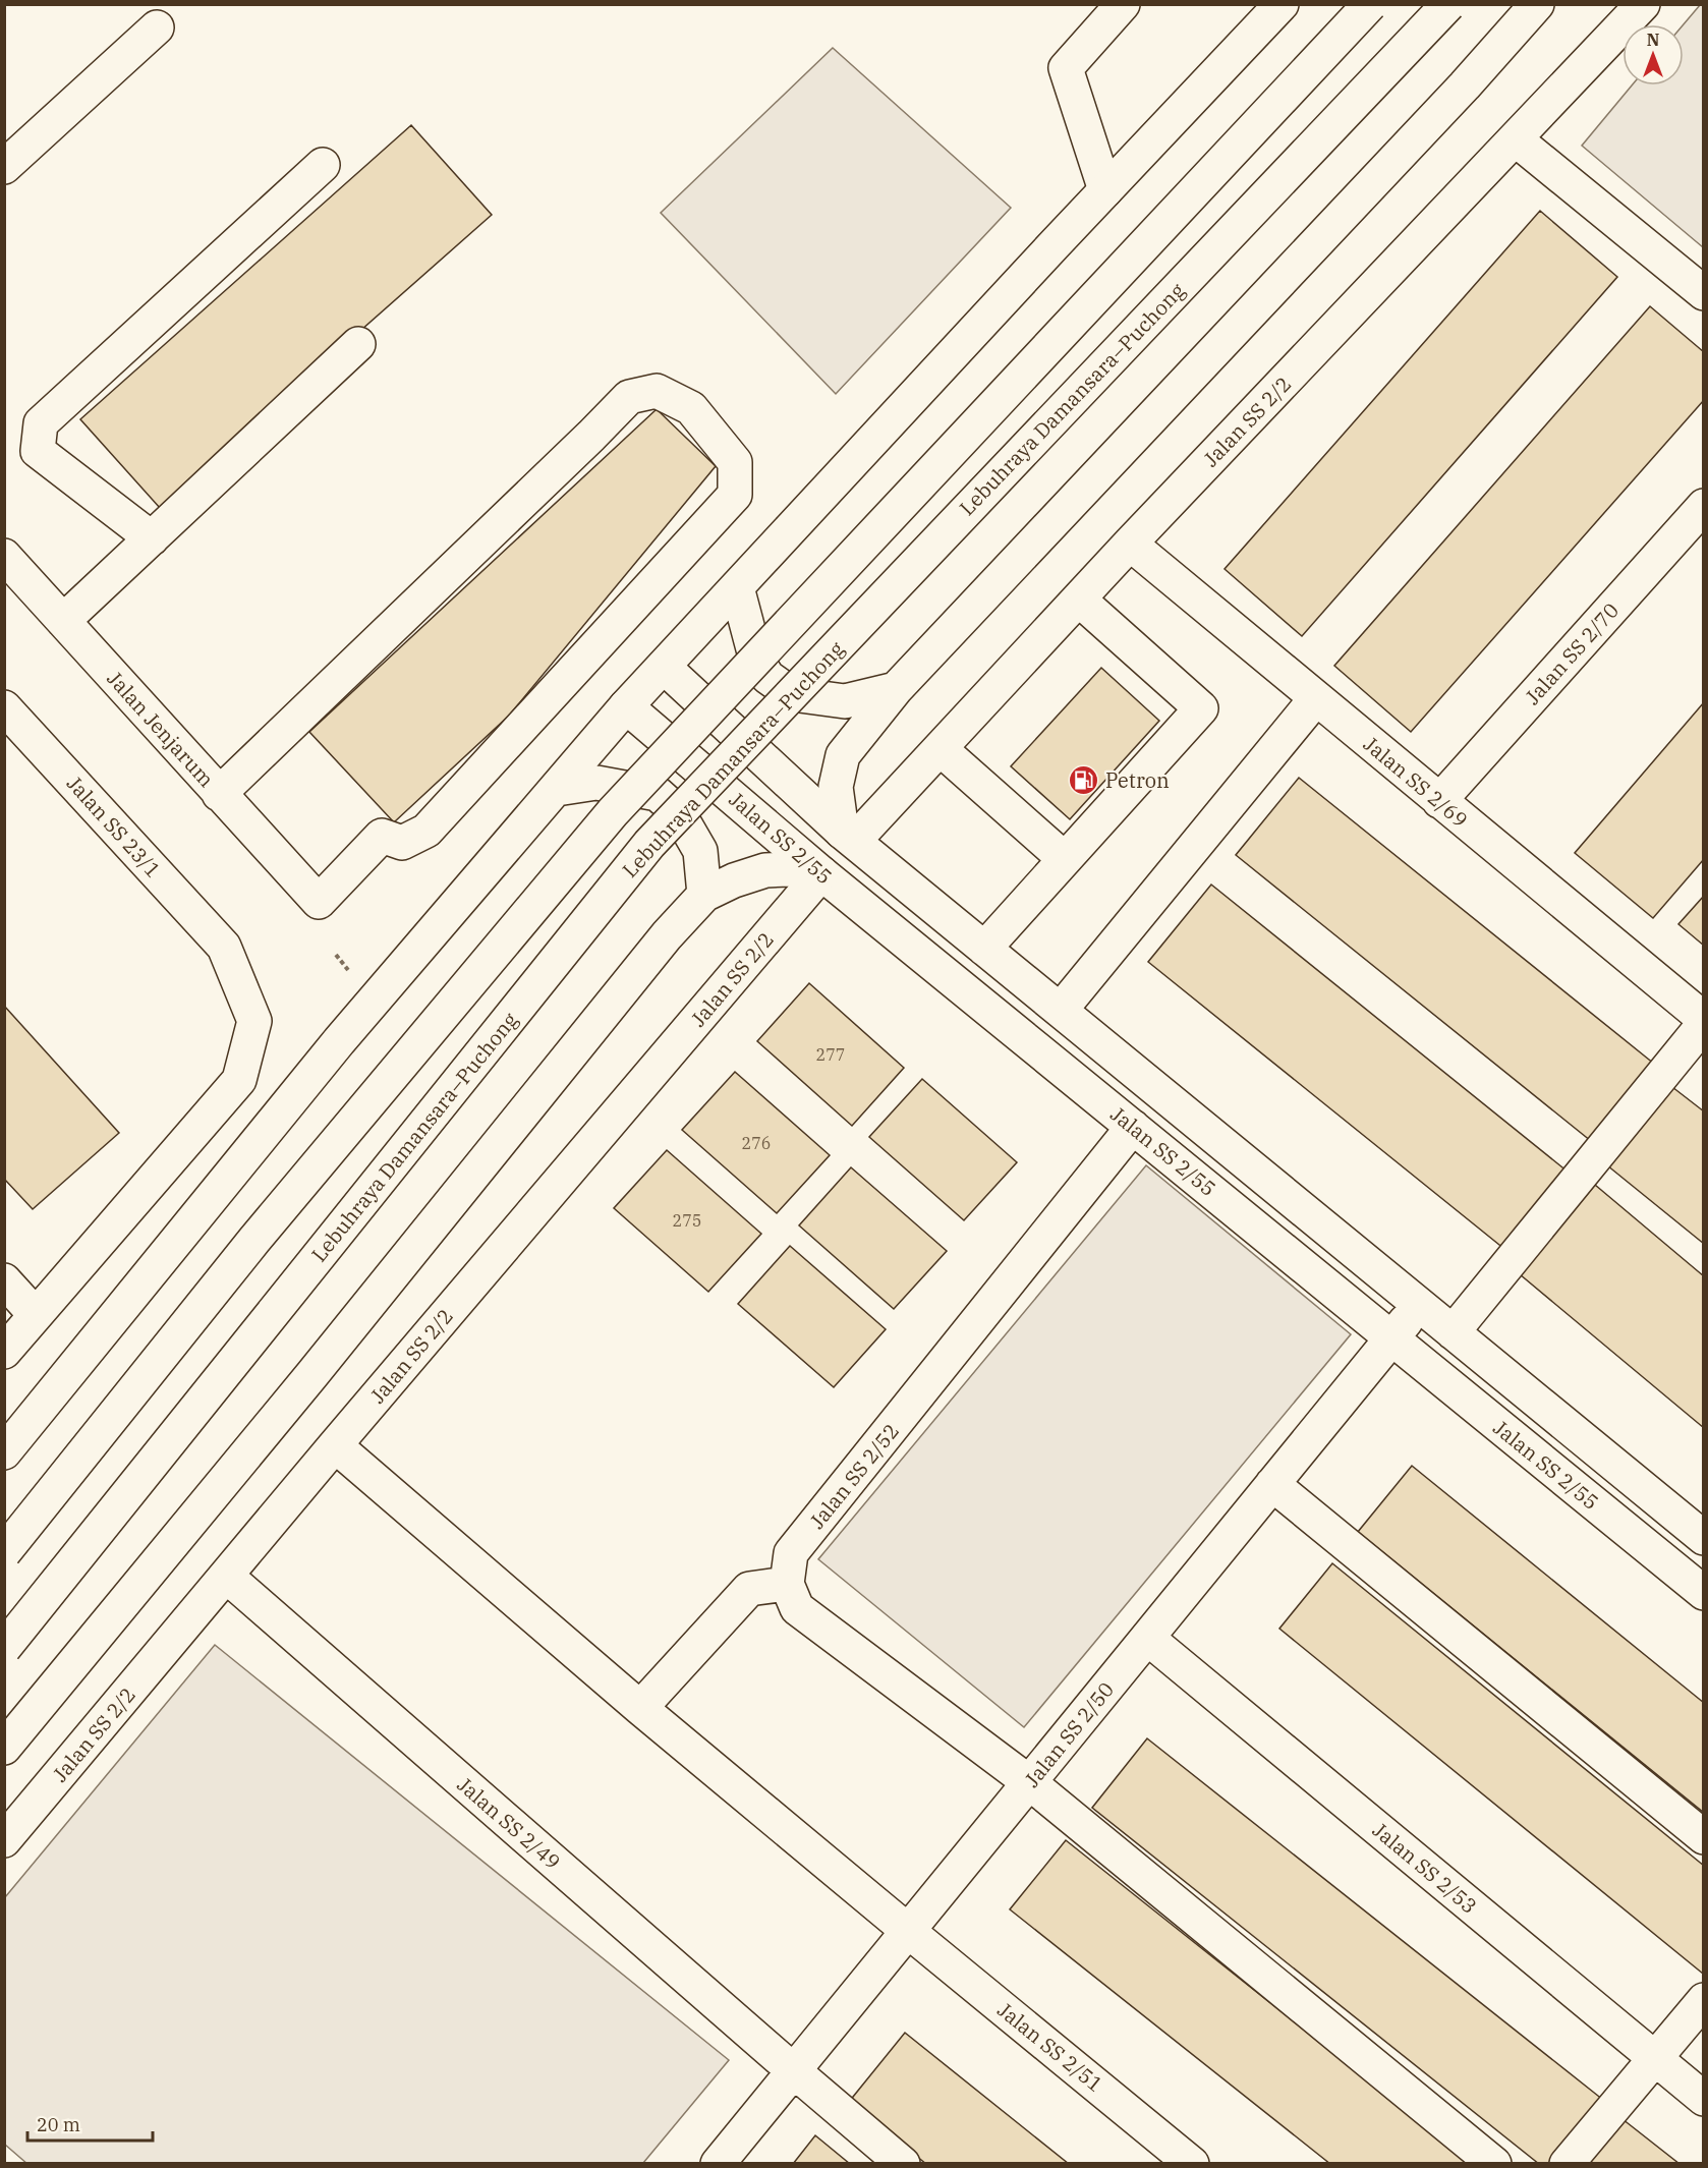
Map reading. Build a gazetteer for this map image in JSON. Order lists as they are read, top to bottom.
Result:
{
  "streets": {
    "main road": [
      "Lebuhraya Damansara–Puchong",
      "Jalan SS 2/2",
      "Jalan SS 2/70",
      "Jalan Jenjarum",
      "Jalan SS 2/69",
      "Jalan SS 23/1",
      "Jalan SS 2/55",
      "Jalan SS 2/52",
      "Jalan SS 2/50",
      "Jalan SS 2/49",
      "Jalan SS 2/53",
      "Jalan SS 2/51"
    ]
  },
  "crossings": [
    ["Jalan SS 2/2", "Jalan SS 2/69"],
    ["Jalan SS 2/2", "Jalan SS 2/55"],
    ["Jalan SS 2/2", "Jalan SS 2/49"],
    ["Jalan SS 2/2", "Jalan SS 2/51"],
    ["Jalan SS 2/70", "Jalan SS 2/69"],
    ["Jalan SS 2/55", "Jalan SS 2/52"],
    ["Jalan SS 2/55", "Jalan SS 2/50"],
    ["Jalan SS 2/50", "Jalan SS 2/49"],
    ["Jalan SS 2/50", "Jalan SS 2/53"],
    ["Jalan SS 2/50", "Jalan SS 2/51"]
  ],
  "places": {
    "fuel station": ["Petron"]
  },
  "house_numbers": ["277", "276", "275"],
  "scale_bar": "20 m",
  "north": "top"
}
